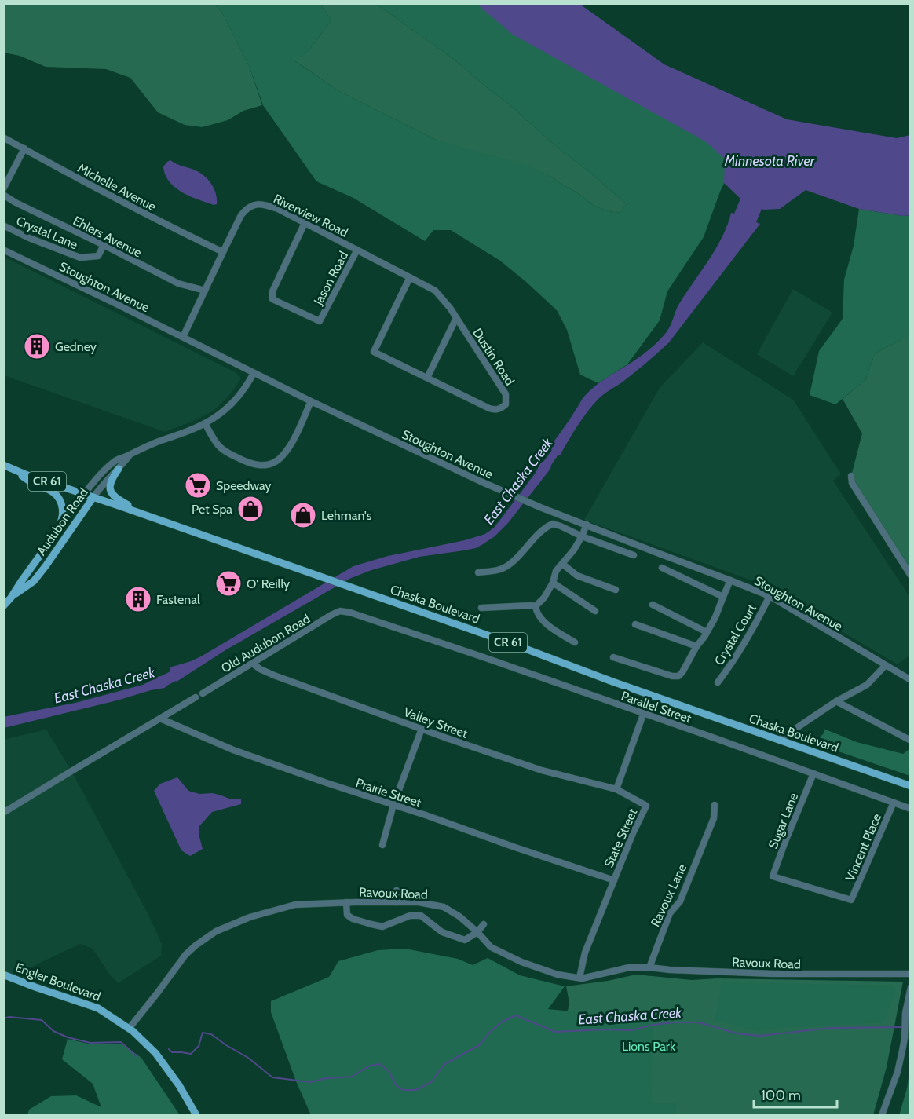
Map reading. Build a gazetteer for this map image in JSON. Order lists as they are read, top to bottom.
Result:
{
  "streets": {
    "main road": [
      "CR 61",
      "Audubon Road",
      "Chaska Boulevard",
      "Engler Boulevard"
    ],
    "street": [
      "Michelle Avenue",
      "Riverview Road",
      "Crystal Lane",
      "Ehlers Avenue",
      "Jason Road",
      "Stoughton Avenue",
      "Dustin Road",
      "Crystal Court",
      "Old Audubon Road",
      "Parallel Street",
      "Valley Street",
      "Prairie Street",
      "Sugar Lane",
      "State Street",
      "Vincent Place",
      "Ravoux Road",
      "Ravoux Lane"
    ]
  },
  "crossings": [
    ["Michelle Avenue", "Riverview Road"],
    ["Riverview Road", "Ehlers Avenue"],
    ["Riverview Road", "Jason Road"],
    ["Riverview Road", "Stoughton Avenue"],
    ["Riverview Road", "Dustin Road"],
    ["Crystal Lane", "Ehlers Avenue"],
    ["Stoughton Avenue", "Audubon Road"],
    ["Stoughton Avenue", "Crystal Court"],
    ["Audubon Road", "Chaska Boulevard"],
    ["Chaska Boulevard", "State Street"],
    ["Old Audubon Road", "Parallel Street"],
    ["Old Audubon Road", "Valley Street"],
    ["Parallel Street", "Sugar Lane"],
    ["Parallel Street", "State Street"],
    ["Parallel Street", "Vincent Place"],
    ["Valley Street", "State Street"],
    ["Prairie Street", "State Street"],
    ["Sugar Lane", "Vincent Place"],
    ["State Street", "Ravoux Road"],
    ["Ravoux Road", "Ravoux Lane"],
    ["Ravoux Road", "Engler Boulevard"]
  ],
  "water": ["Minnesota River", "East Chaska Creek"],
  "parks": ["Lions Park"],
  "places": {
    "building": ["Gedney", "Fastenal"],
    "supermarket": ["Speedway", "O' Reilly"],
    "shop": ["Pet Spa", "Lehman's"]
  },
  "scale_bar": "100 m"
}
